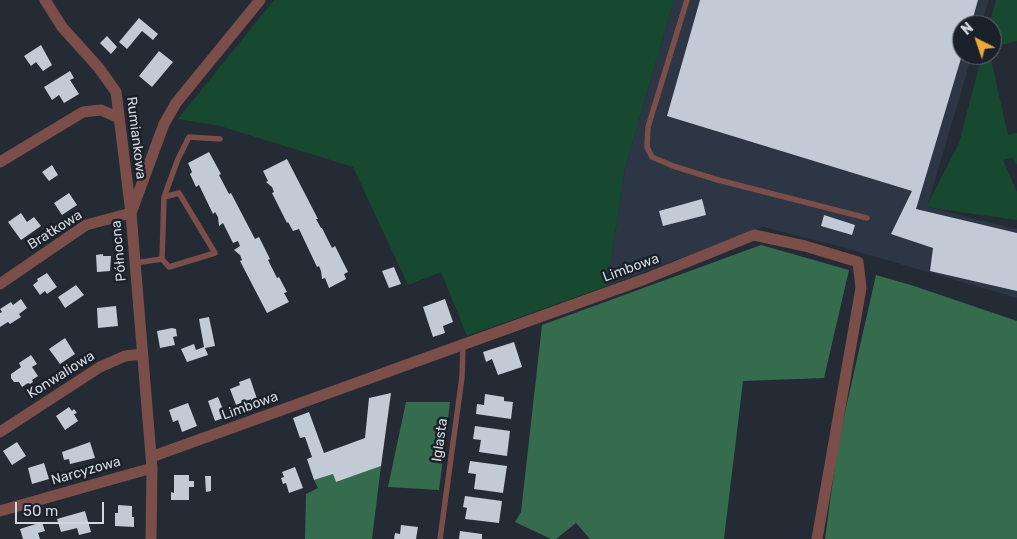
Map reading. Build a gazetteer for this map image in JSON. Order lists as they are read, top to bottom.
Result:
{
  "streets": {
    "street": [
      "Rumiankowa",
      "Bratkowa",
      "Północna",
      "Limbowa",
      "Konwaliowa",
      "Narcyzowa"
    ],
    "lane": ["Iglasta"]
  },
  "crossings": [
    ["Rumiankowa", "Bratkowa"],
    ["Rumiankowa", "Północna"],
    ["Bratkowa", "Północna"],
    ["Północna", "Limbowa"],
    ["Północna", "Konwaliowa"],
    ["Północna", "Narcyzowa"],
    ["Limbowa", "Iglasta"],
    ["Limbowa", "Narcyzowa"]
  ],
  "scale_bar": "50 m",
  "north": "top left"
}
